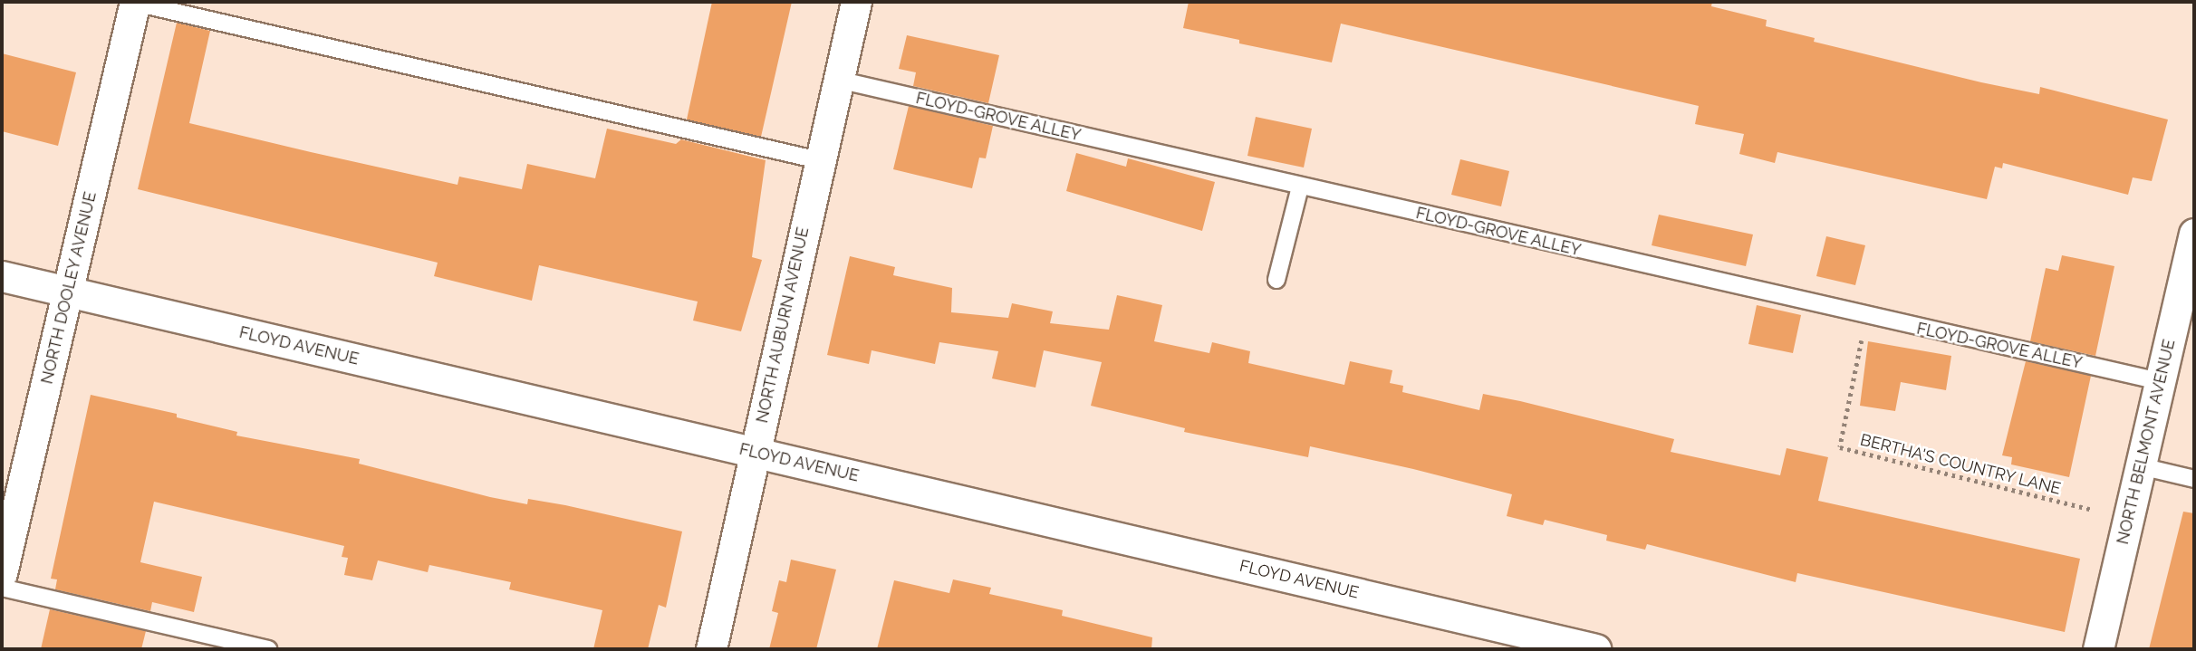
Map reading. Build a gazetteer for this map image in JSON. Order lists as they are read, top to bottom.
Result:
{
  "streets": {
    "street": [
      "NORTH DOOLEY AVENUE",
      "NORTH AUBURN AVENUE",
      "FLOYD AVENUE",
      "NORTH BELMONT AVENUE"
    ],
    "lane": ["FLOYD-GROVE ALLEY"],
    "path": ["BERTHA'S COUNTRY LANE"]
  },
  "crossings": [
    ["FLOYD-GROVE ALLEY", "NORTH AUBURN AVENUE"],
    ["FLOYD-GROVE ALLEY", "NORTH BELMONT AVENUE"],
    ["FLOYD-GROVE ALLEY", "BERTHA'S COUNTRY LANE"],
    ["NORTH DOOLEY AVENUE", "FLOYD AVENUE"],
    ["NORTH AUBURN AVENUE", "FLOYD AVENUE"]
  ]
}
